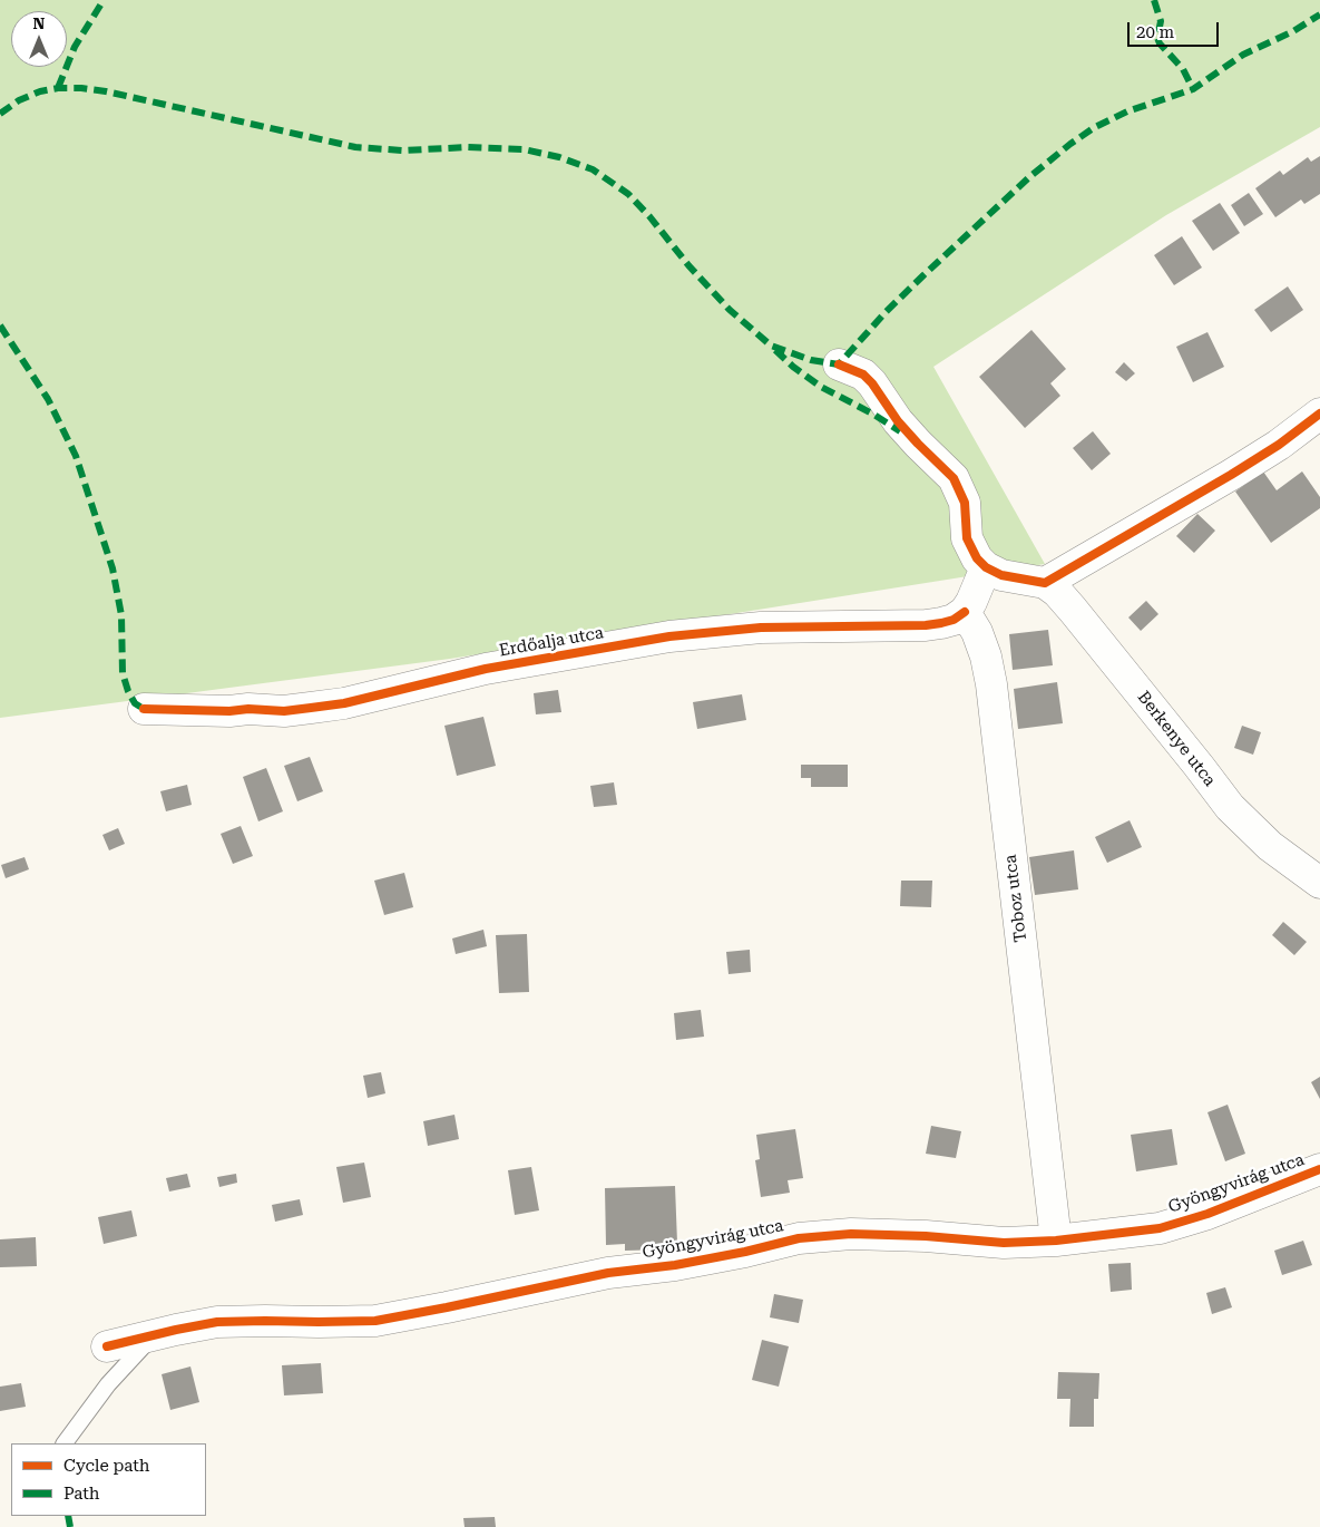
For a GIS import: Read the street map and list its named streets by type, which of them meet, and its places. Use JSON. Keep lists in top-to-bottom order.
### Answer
{
  "streets": {
    "street": [
      "Erdőalja utca",
      "Berkenye utca",
      "Toboz utca",
      "Gyöngyvirág utca"
    ]
  },
  "crossings": [
    ["Erdőalja utca", "Toboz utca"],
    ["Toboz utca", "Gyöngyvirág utca"]
  ],
  "legend": ["Cycle path", "Path"],
  "scale_bar": "20 m",
  "north": "top"
}
